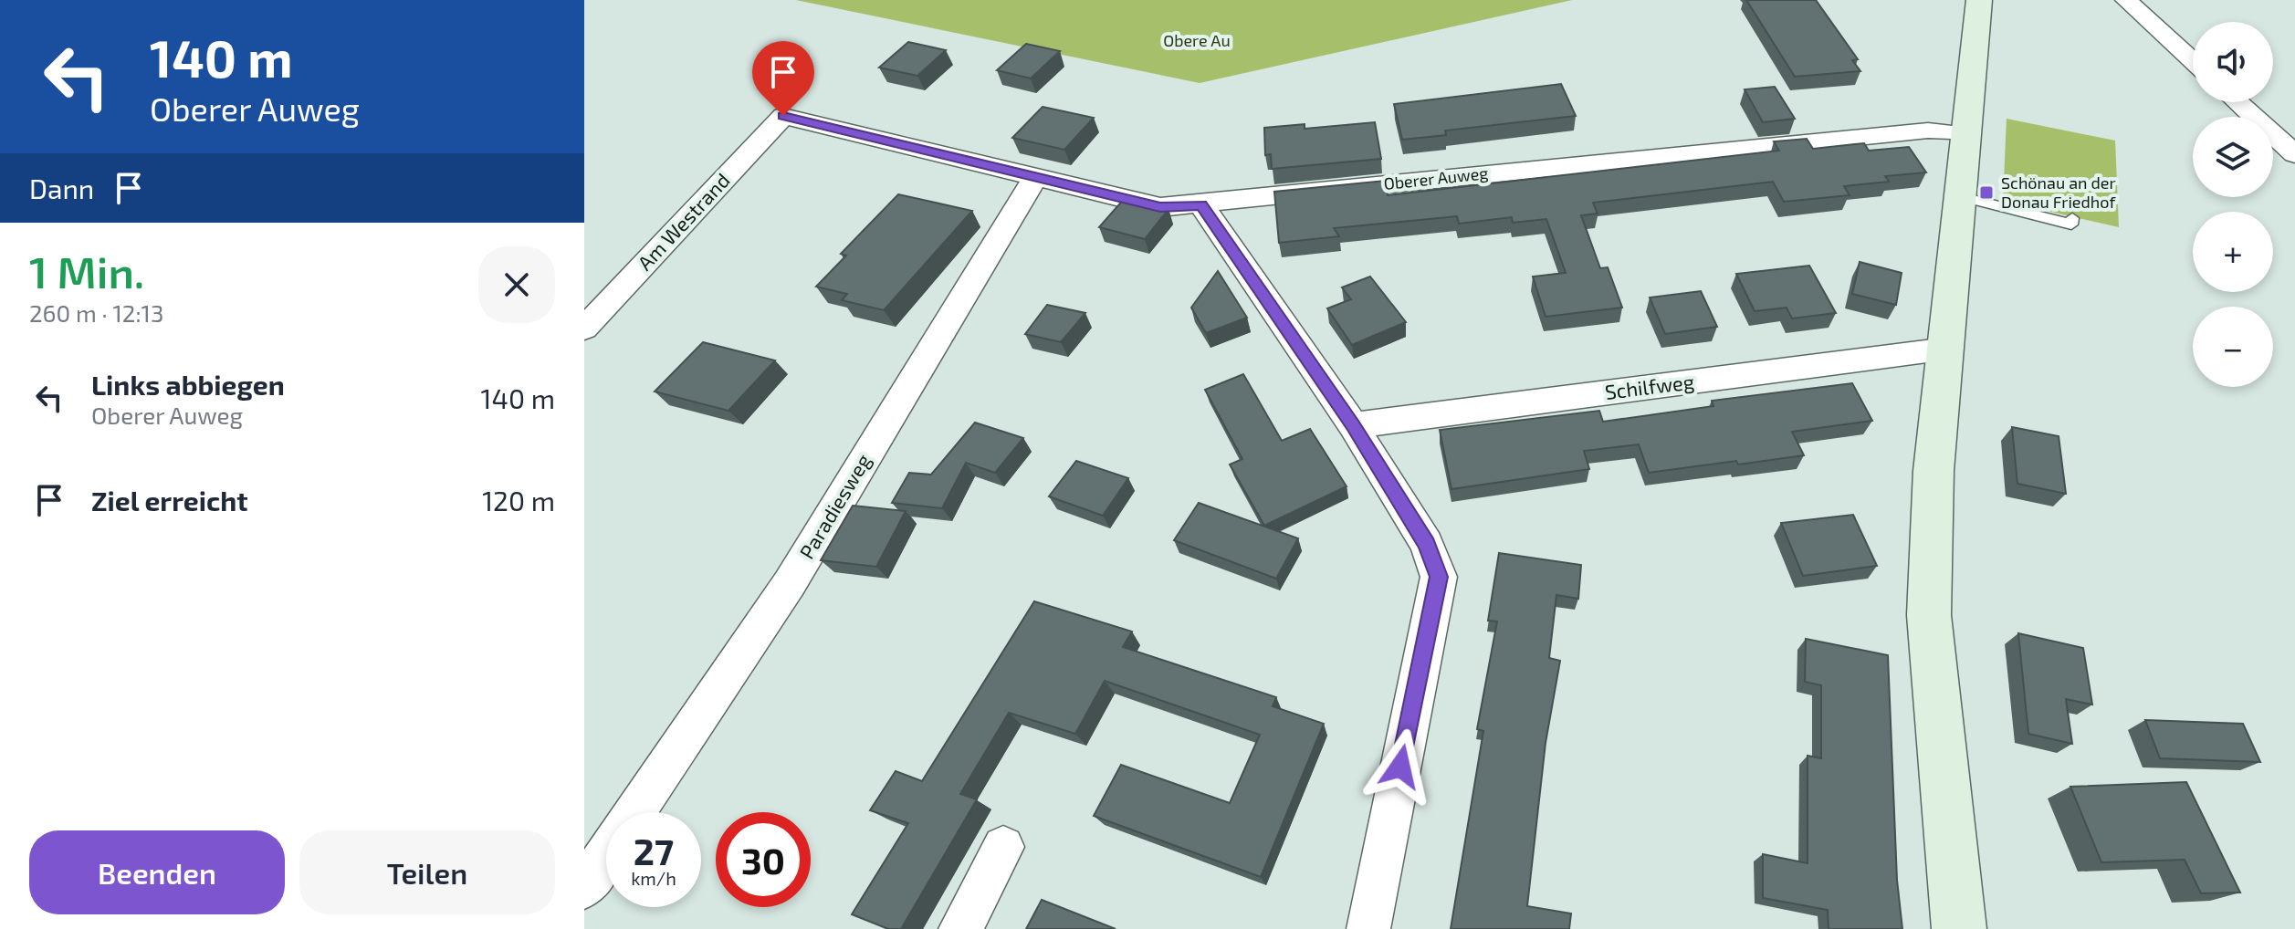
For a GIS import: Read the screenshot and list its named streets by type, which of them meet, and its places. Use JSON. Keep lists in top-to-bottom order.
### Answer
{
  "streets": {
    "street": [
      "Oberer Auweg",
      "Am Westrand",
      "Schilfweg",
      "Paradiesweg"
    ]
  },
  "crossings": [
    ["Oberer Auweg", "Am Westrand"],
    ["Oberer Auweg", "Paradiesweg"]
  ],
  "parks": ["Obere Au"],
  "places": {
    "transit": ["Schönau an der Donau Friedhof"]
  },
  "page": {
    "turn": ["140 m", "Oberer Auweg"],
    "map_buttons": ["+", "−"],
    "then": "Dann",
    "heading": ["1 Min.", "260 m · 12:13"],
    "list": [
      {
        "name": "Links abbiegen",
        "note": "Oberer Auweg",
        "value": "140 m"
      },
      {
        "name": "Ziel erreicht",
        "value": "120 m"
      }
    ],
    "speed": "27 km/h",
    "limit": "30",
    "buttons": ["Beenden", "Teilen"]
  }
}
